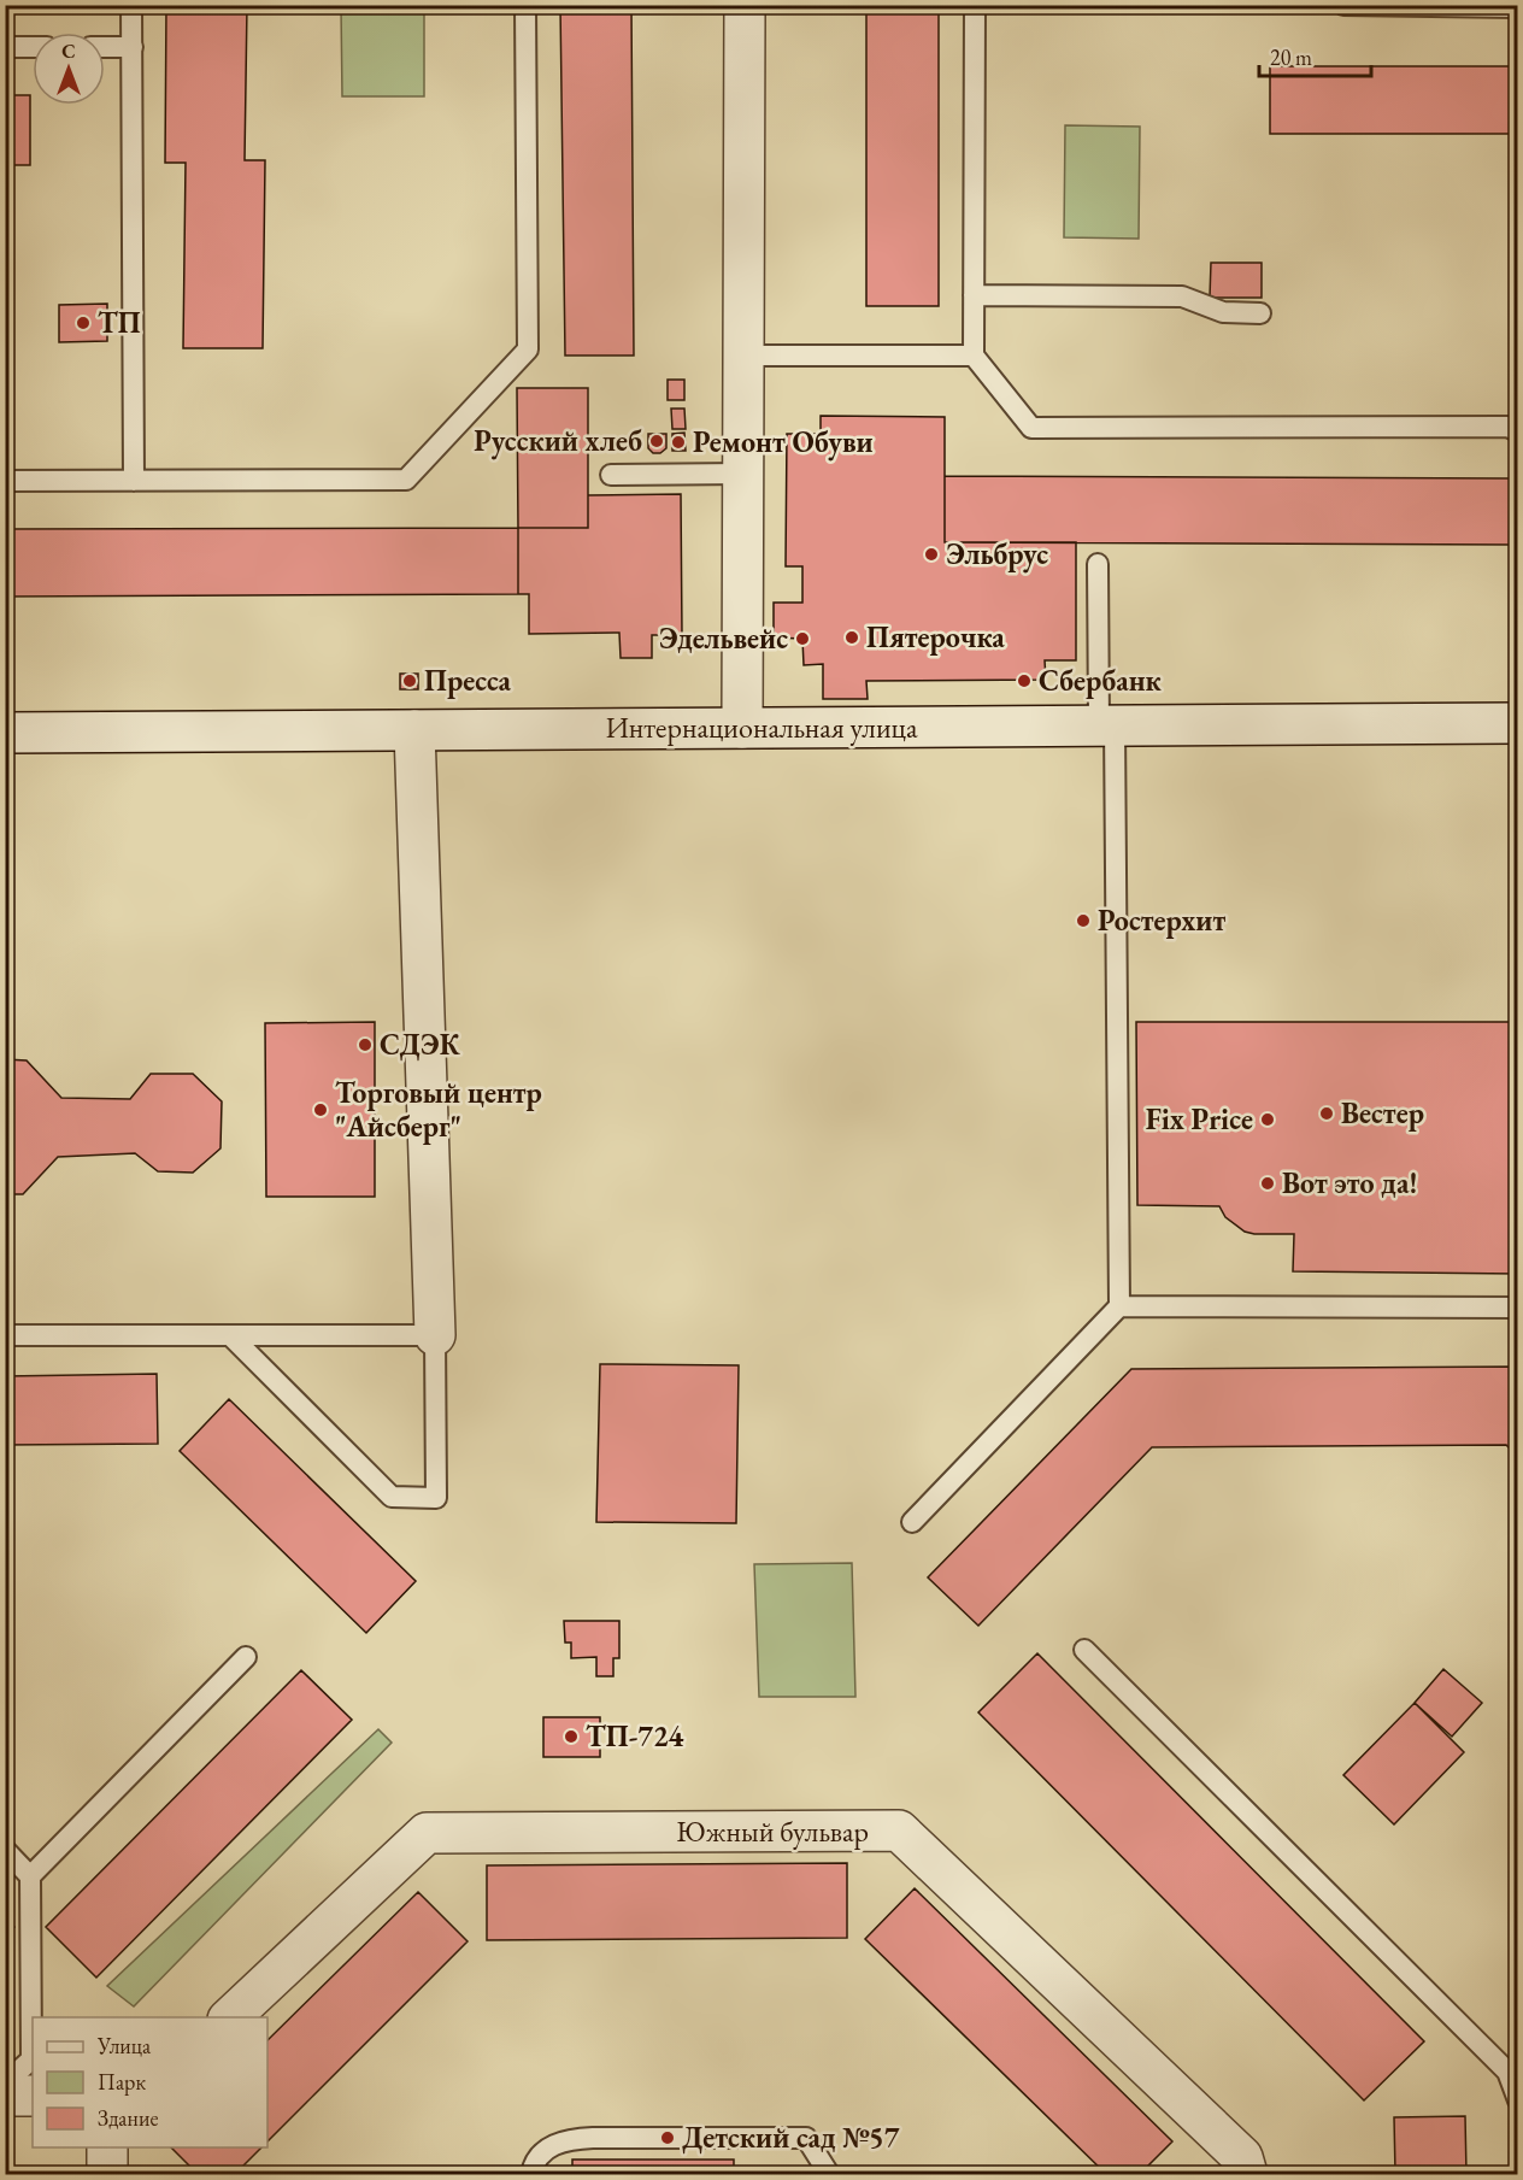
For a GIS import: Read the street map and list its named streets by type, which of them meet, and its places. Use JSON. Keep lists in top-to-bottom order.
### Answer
{
  "streets": {
    "street": ["Интернациональная улица", "Южный бульвар"]
  },
  "places": [
    "ТП",
    "Русский хлеб",
    "Ремонт Обуви",
    "Эльбрус",
    "Пятерочка",
    "Эдельвейс",
    "Пресса",
    "Сбербанк",
    "Ростерхит",
    "СДЭК",
    "Торговый центр \"Айсберг\"",
    "Вестер",
    "Fix Price",
    "Вот это да!",
    "ТП-724",
    "Детский сад №57"
  ],
  "legend": ["Улица", "Парк", "Здание"],
  "scale_bar": "20 m",
  "north": "top"
}
